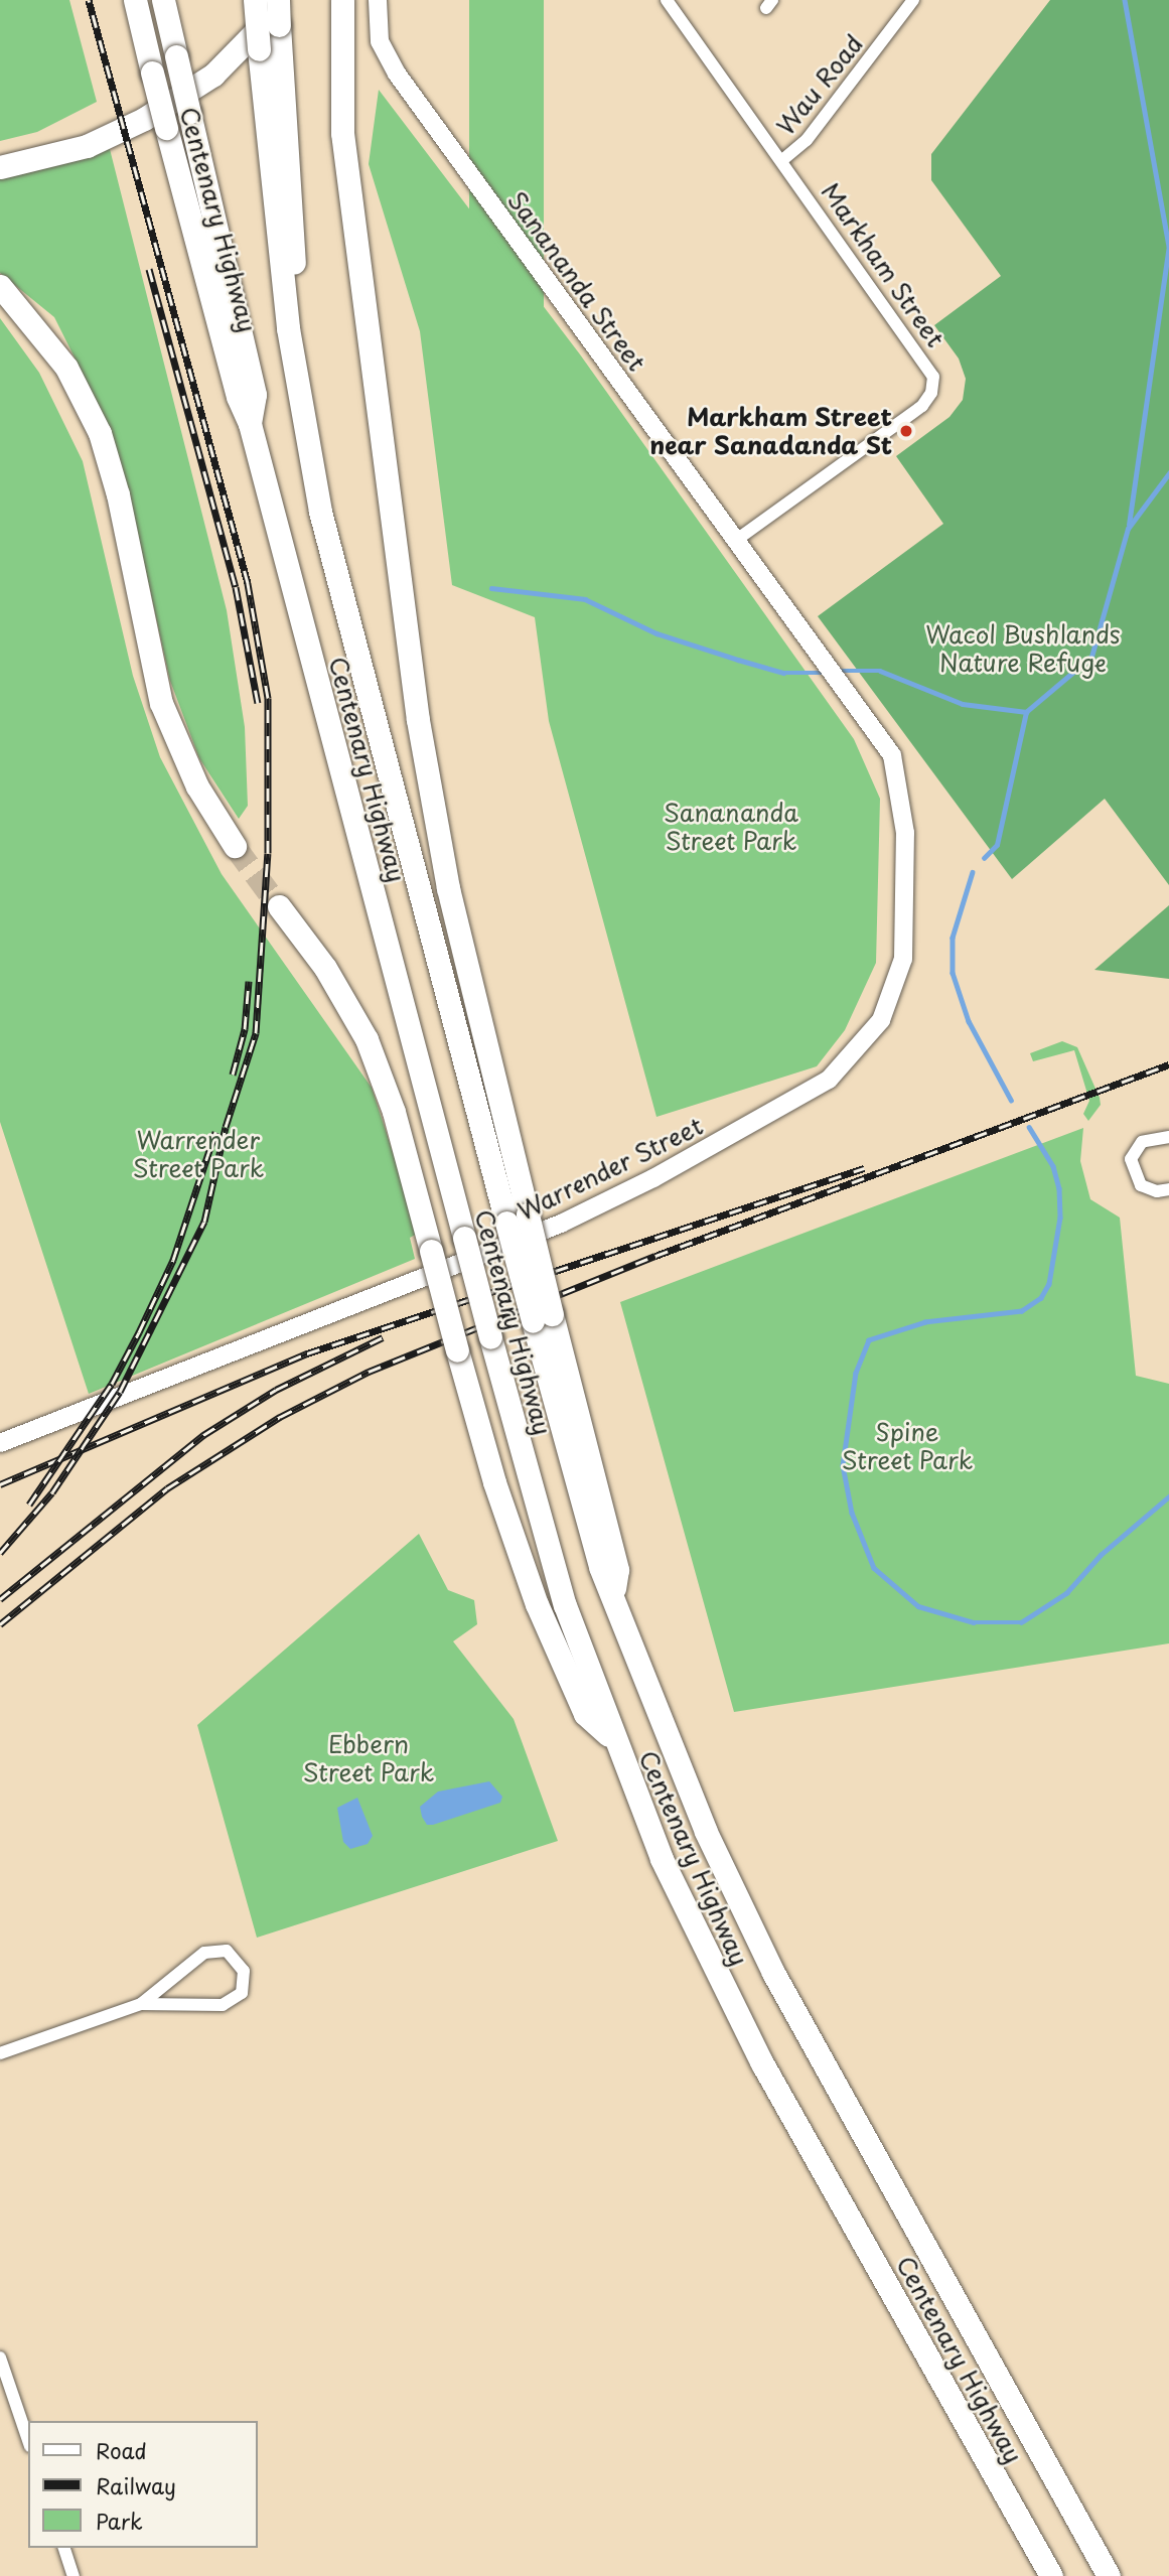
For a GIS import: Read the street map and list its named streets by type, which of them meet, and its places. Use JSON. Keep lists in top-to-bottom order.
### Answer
{
  "streets": {
    "highway": ["Centenary Highway"],
    "street": [
      "Wau Road",
      "Markham Street",
      "Sanananda Street",
      "Warrender Street"
    ]
  },
  "crossings": [
    ["Wau Road", "Markham Street"],
    ["Markham Street", "Sanananda Street"],
    ["Sanananda Street", "Warrender Street"]
  ],
  "parks": [
    "Wacol Bushlands Nature Refuge",
    "Sanananda Street Park",
    "Warrender Street Park",
    "Spine Street Park",
    "Ebbern Street Park"
  ],
  "places": ["Markham Street near Sanadanda St"],
  "legend": ["Road", "Railway", "Park"]
}
